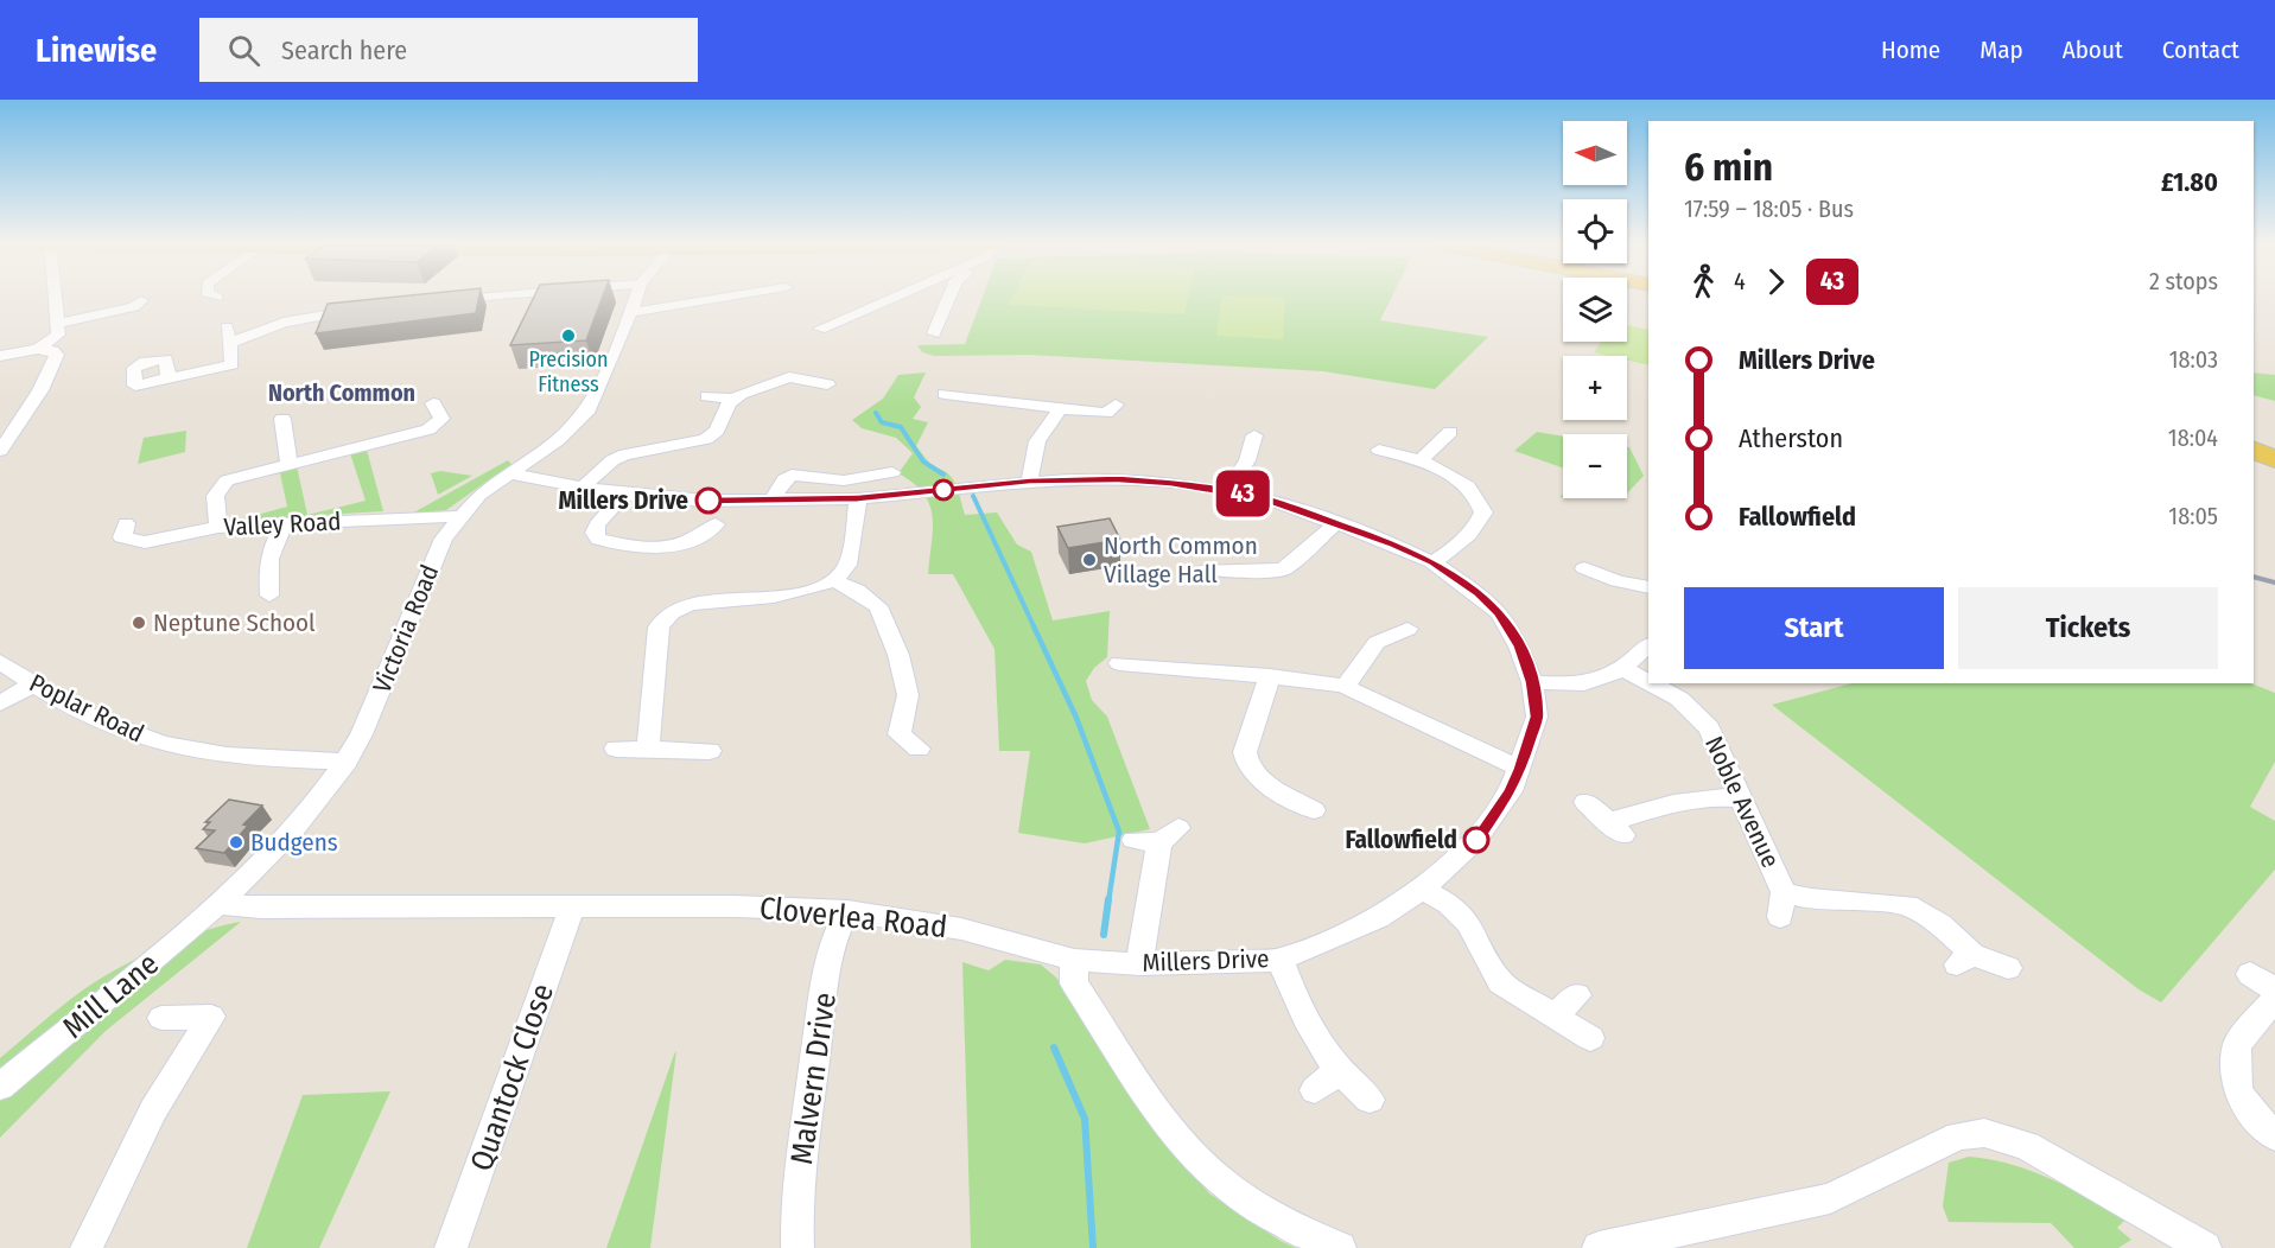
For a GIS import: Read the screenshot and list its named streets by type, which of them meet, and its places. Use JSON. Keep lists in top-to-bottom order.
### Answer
{
  "streets": {
    "street": [
      "Valley Road",
      "Victoria Road",
      "Poplar Road",
      "Noble Avenue",
      "Cloverlea Road",
      "Millers Drive",
      "Mill Lane",
      "Quantock Close",
      "Malvern Drive"
    ]
  },
  "crossings": [
    ["Valley Road", "Victoria Road"],
    ["Victoria Road", "Poplar Road"],
    ["Victoria Road", "Cloverlea Road"],
    ["Victoria Road", "Millers Drive"],
    ["Victoria Road", "Mill Lane"],
    ["Cloverlea Road", "Millers Drive"],
    ["Cloverlea Road", "Mill Lane"],
    ["Cloverlea Road", "Quantock Close"],
    ["Cloverlea Road", "Malvern Drive"]
  ],
  "districts": ["North Common"],
  "places": [
    "Precision Fitness",
    "Millers Drive",
    "North Common Village Hall",
    "Neptune School",
    "Fallowfield",
    "Budgens"
  ],
  "lines": ["bus line 43"],
  "north": "left",
  "page": {
    "header": "Linewise",
    "search": "Search here",
    "nav": [
      "Home",
      "Map",
      "About",
      "Contact"
    ],
    "on_map": "43",
    "map_buttons": ["+", "−"],
    "heading": ["6 min", "17:59 – 18:05 · Bus", "£1.80"],
    "legs": ["4", "43", "2 stops"],
    "list": [
      {
        "name": "Millers Drive",
        "value": "18:03"
      },
      {
        "name": "Atherston",
        "value": "18:04"
      },
      {
        "name": "Fallowfield",
        "value": "18:05"
      }
    ],
    "buttons": ["Start", "Tickets"]
  }
}
